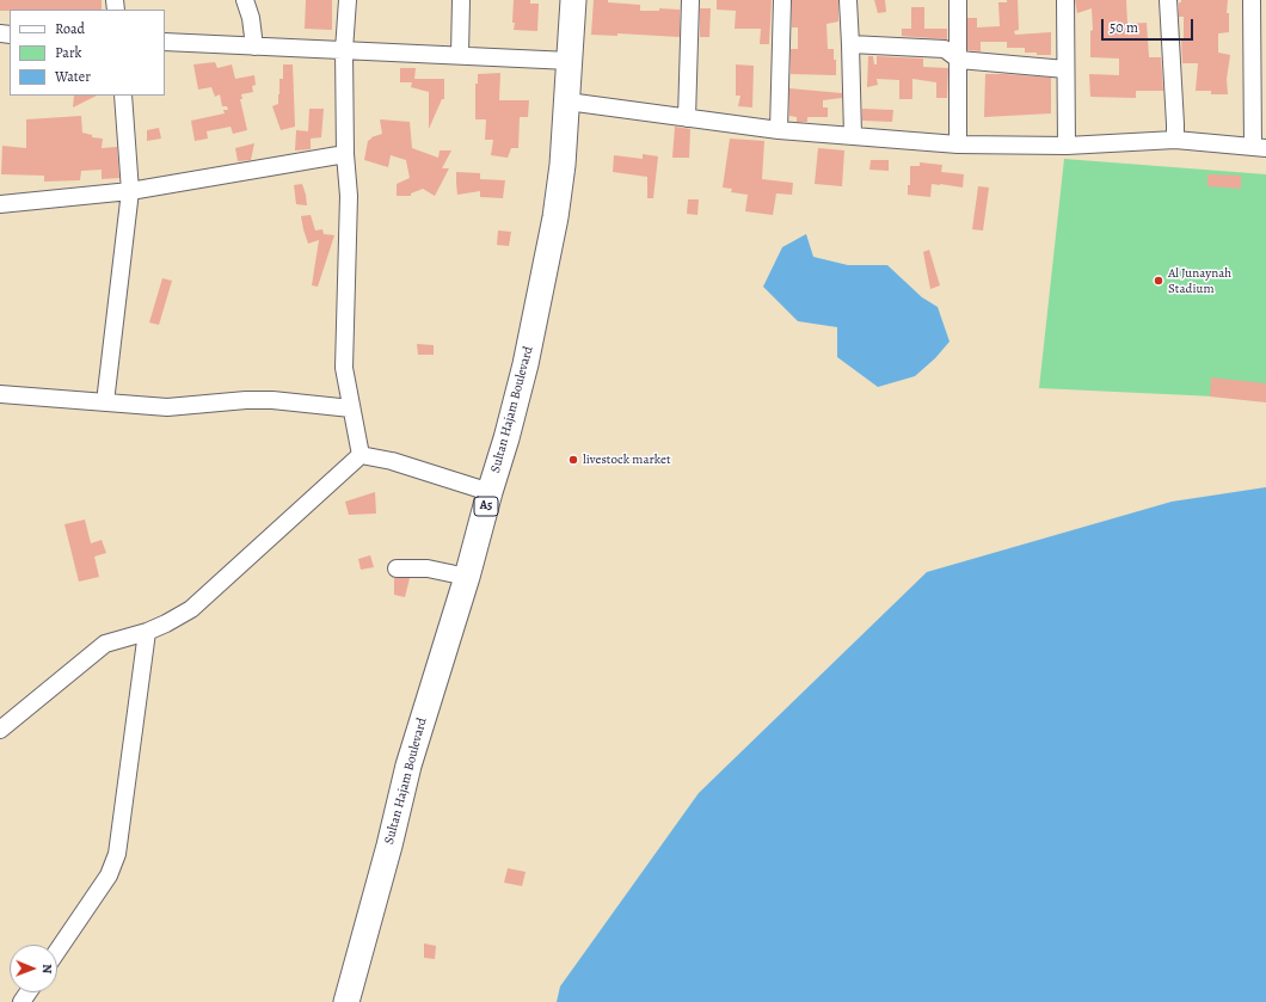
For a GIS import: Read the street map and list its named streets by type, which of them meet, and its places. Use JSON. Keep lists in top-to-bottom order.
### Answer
{
  "streets": {
    "highway": ["Sultan Hajam Boulevard", "A5"]
  },
  "places": ["Al Junaynah Stadium", "livestock market"],
  "legend": ["Road", "Park", "Water"],
  "scale_bar": "50 m",
  "north": "right"
}
